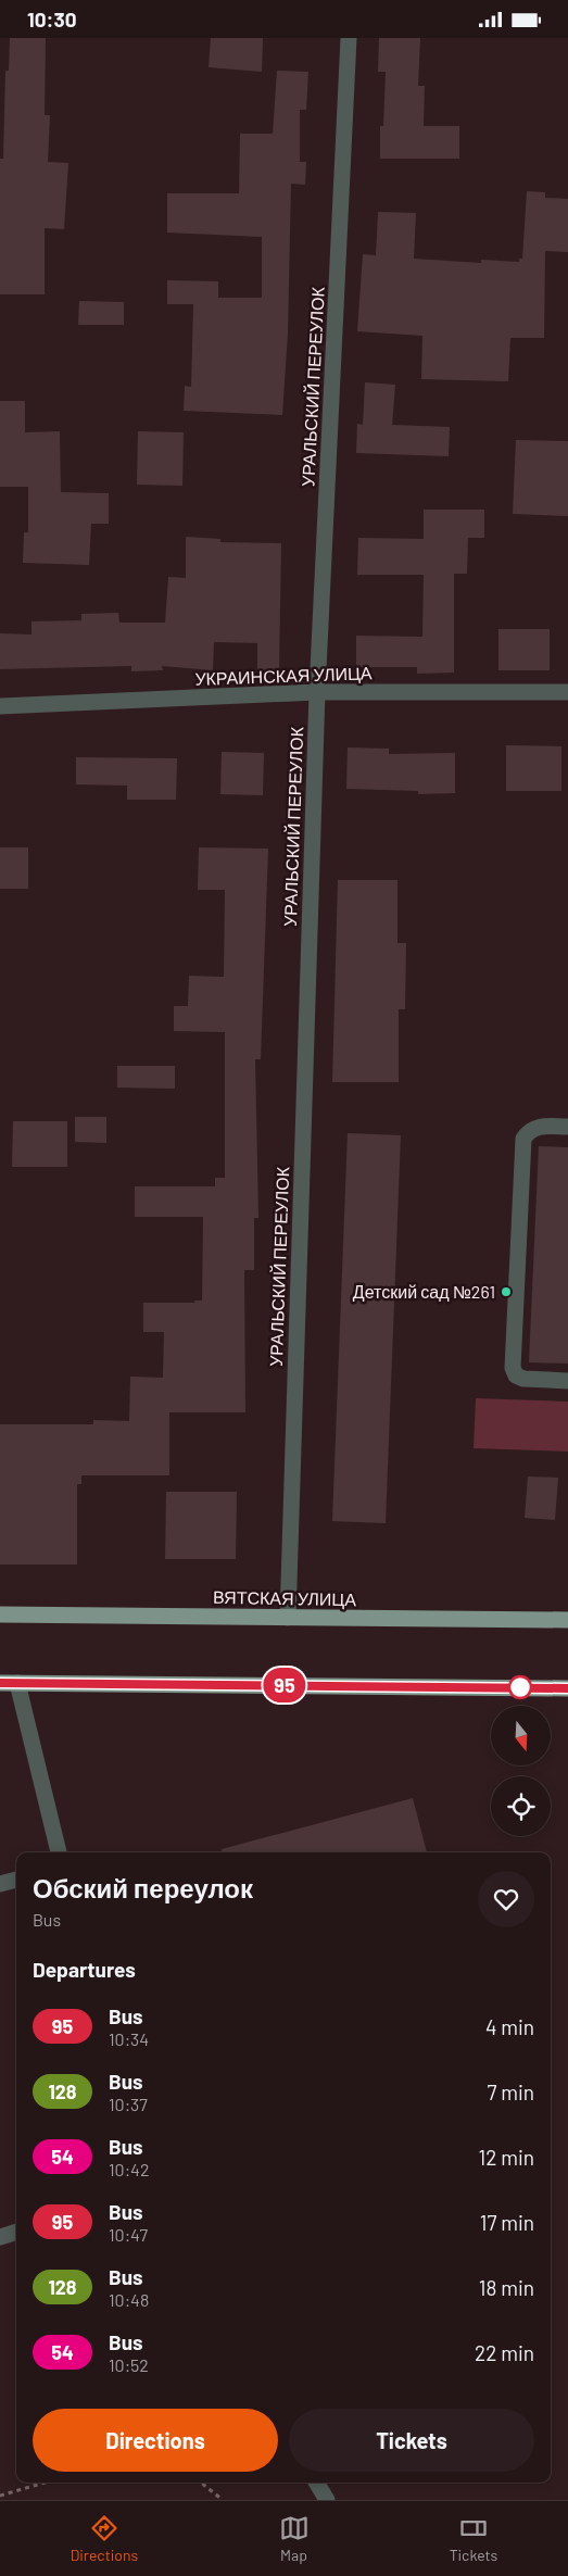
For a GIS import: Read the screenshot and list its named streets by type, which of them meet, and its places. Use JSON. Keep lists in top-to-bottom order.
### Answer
{
  "streets": {
    "main road": ["ВЯТСКАЯ УЛИЦА"],
    "street": ["УРАЛЬСКИЙ ПЕРЕУЛОК", "УКРАИНСКАЯ УЛИЦА"]
  },
  "crossings": [
    ["УРАЛЬСКИЙ ПЕРЕУЛОК", "УКРАИНСКАЯ УЛИЦА"],
    ["УРАЛЬСКИЙ ПЕРЕУЛОК", "ВЯТСКАЯ УЛИЦА"]
  ],
  "places": ["Детский сад №261"],
  "lines": ["bus line 95"],
  "north": "bottom",
  "page": {
    "status": "10:30",
    "on_map": "95",
    "heading": [
      ["Обский переулок", "Bus"],
      "Departures"
    ],
    "list": [
      {
        "mark": "95",
        "name": "Bus",
        "note": "10:34",
        "value": "4 min"
      },
      {
        "mark": "128",
        "name": "Bus",
        "note": "10:37",
        "value": "7 min"
      },
      {
        "mark": "54",
        "name": "Bus",
        "note": "10:42",
        "value": "12 min"
      },
      {
        "mark": "95",
        "name": "Bus",
        "note": "10:47",
        "value": "17 min"
      },
      {
        "mark": "128",
        "name": "Bus",
        "note": "10:48",
        "value": "18 min"
      },
      {
        "mark": "54",
        "name": "Bus",
        "note": "10:52",
        "value": "22 min"
      }
    ],
    "buttons": ["Directions", "Tickets"],
    "tabs": ["Directions", "Map", "Tickets"]
  }
}
